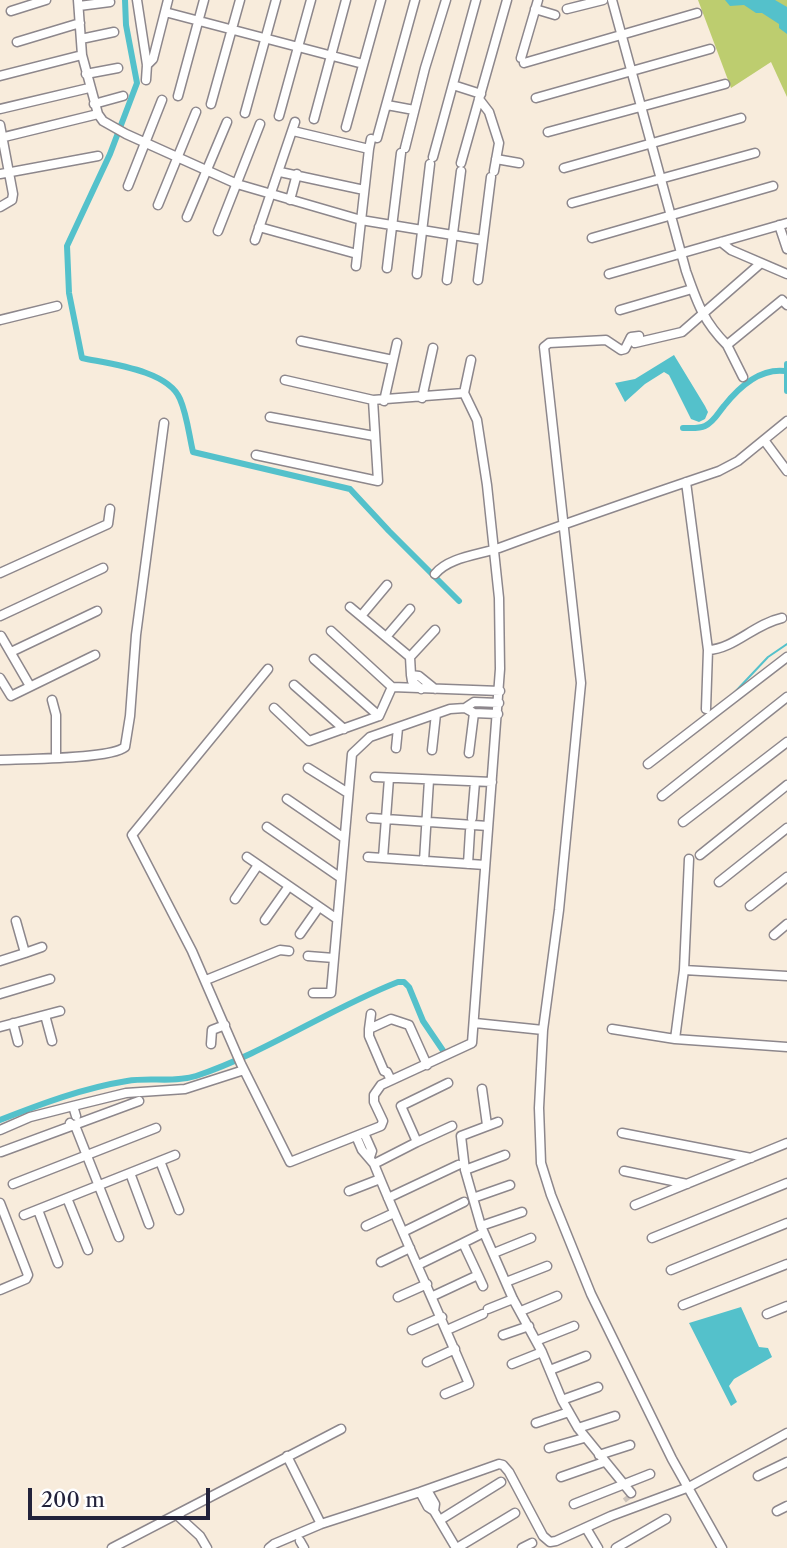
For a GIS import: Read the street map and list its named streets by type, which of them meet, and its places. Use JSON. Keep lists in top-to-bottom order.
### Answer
{
  "scale_bar": "200 m"
}
